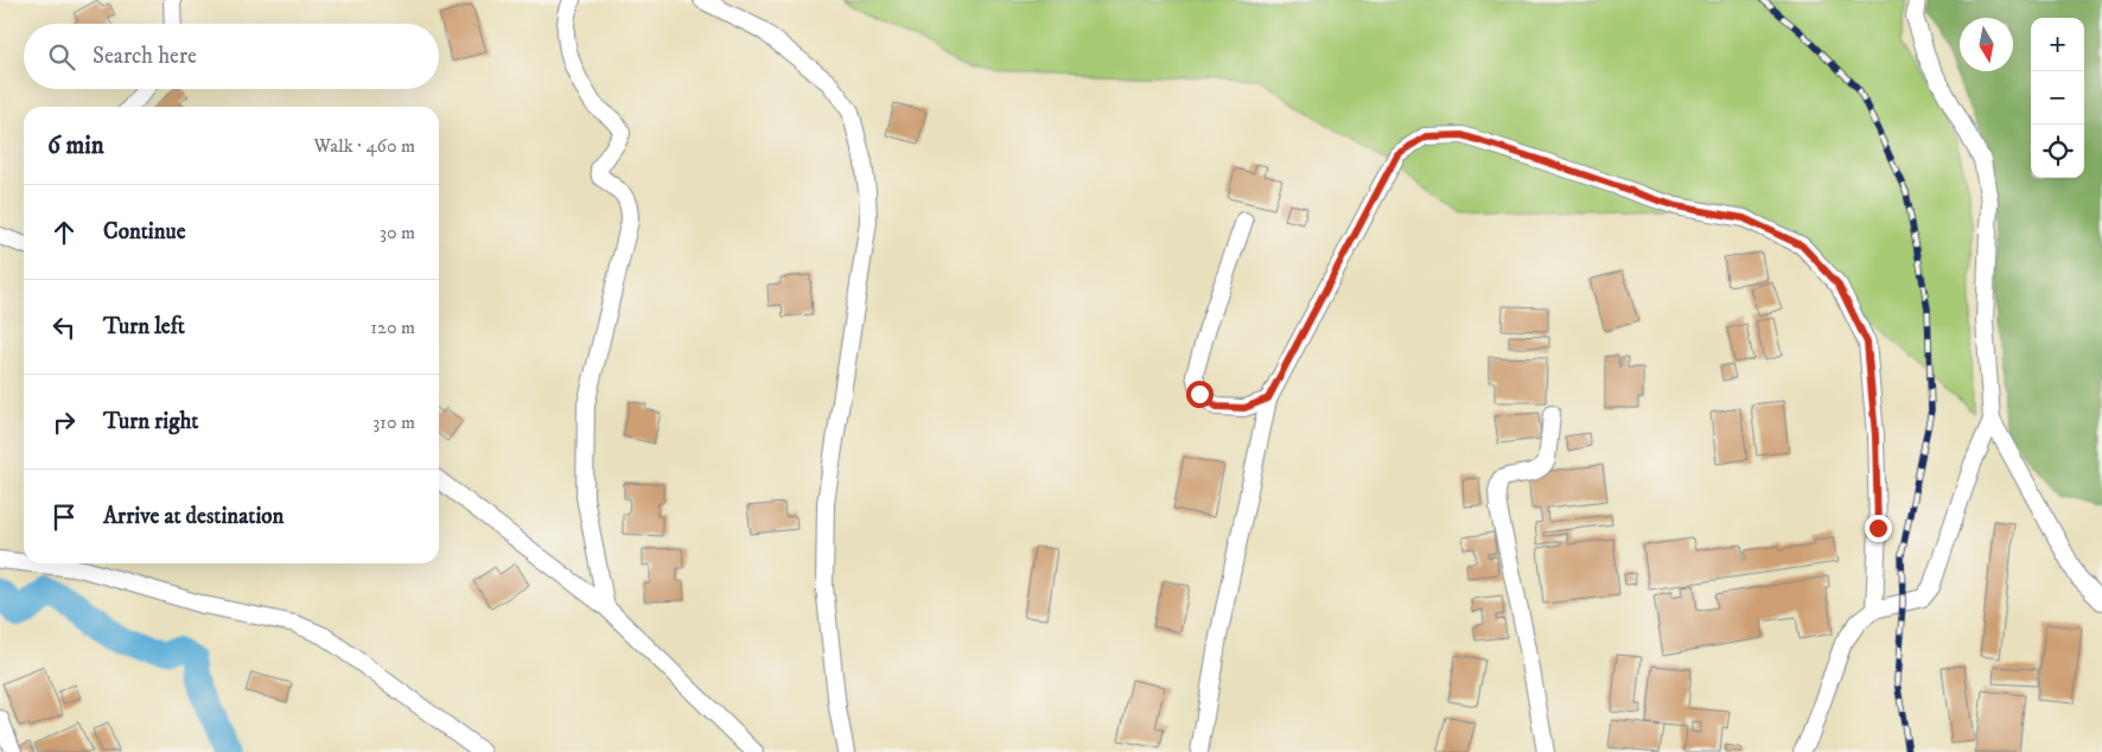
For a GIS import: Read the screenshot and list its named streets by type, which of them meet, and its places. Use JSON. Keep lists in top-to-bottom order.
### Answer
{
  "north": "bottom",
  "page": {
    "map_buttons": ["+", "−"],
    "search": "Search here",
    "heading": ["6 min", "Walk · 460 m"],
    "list": [
      ["Continue", "30 m"],
      ["Turn left", "120 m"],
      ["Turn right", "310 m"],
      "Arrive at destination"
    ]
  }
}
